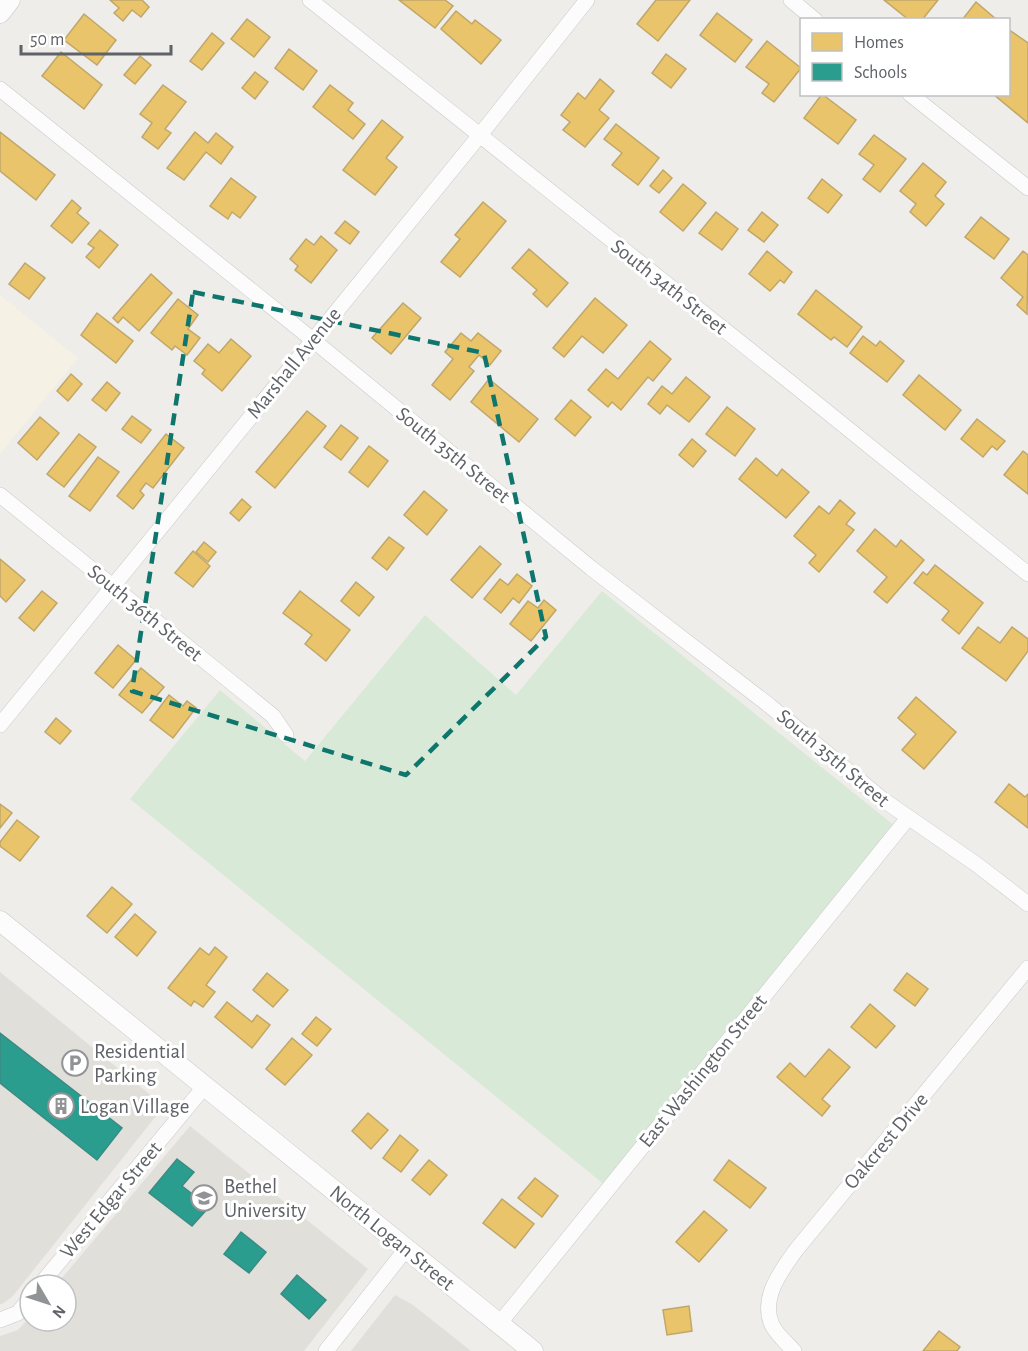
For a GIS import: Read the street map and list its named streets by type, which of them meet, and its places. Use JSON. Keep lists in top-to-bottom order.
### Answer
{
  "streets": {
    "street": [
      "South 34th Street",
      "Marshall Avenue",
      "South 35th Street",
      "South 36th Street",
      "East Washington Street",
      "Oakcrest Drive",
      "West Edgar Street",
      "North Logan Street"
    ]
  },
  "crossings": [
    ["South 34th Street", "Marshall Avenue"],
    ["Marshall Avenue", "South 35th Street"],
    ["Marshall Avenue", "South 36th Street"],
    ["South 35th Street", "East Washington Street"],
    ["East Washington Street", "North Logan Street"],
    ["West Edgar Street", "North Logan Street"]
  ],
  "places": {
    "parking": ["Residential Parking"],
    "building": ["Logan Village"],
    "school or university": ["Bethel University"]
  },
  "legend": ["Homes", "Schools"],
  "scale_bar": "50 m",
  "north": "bottom right"
}
